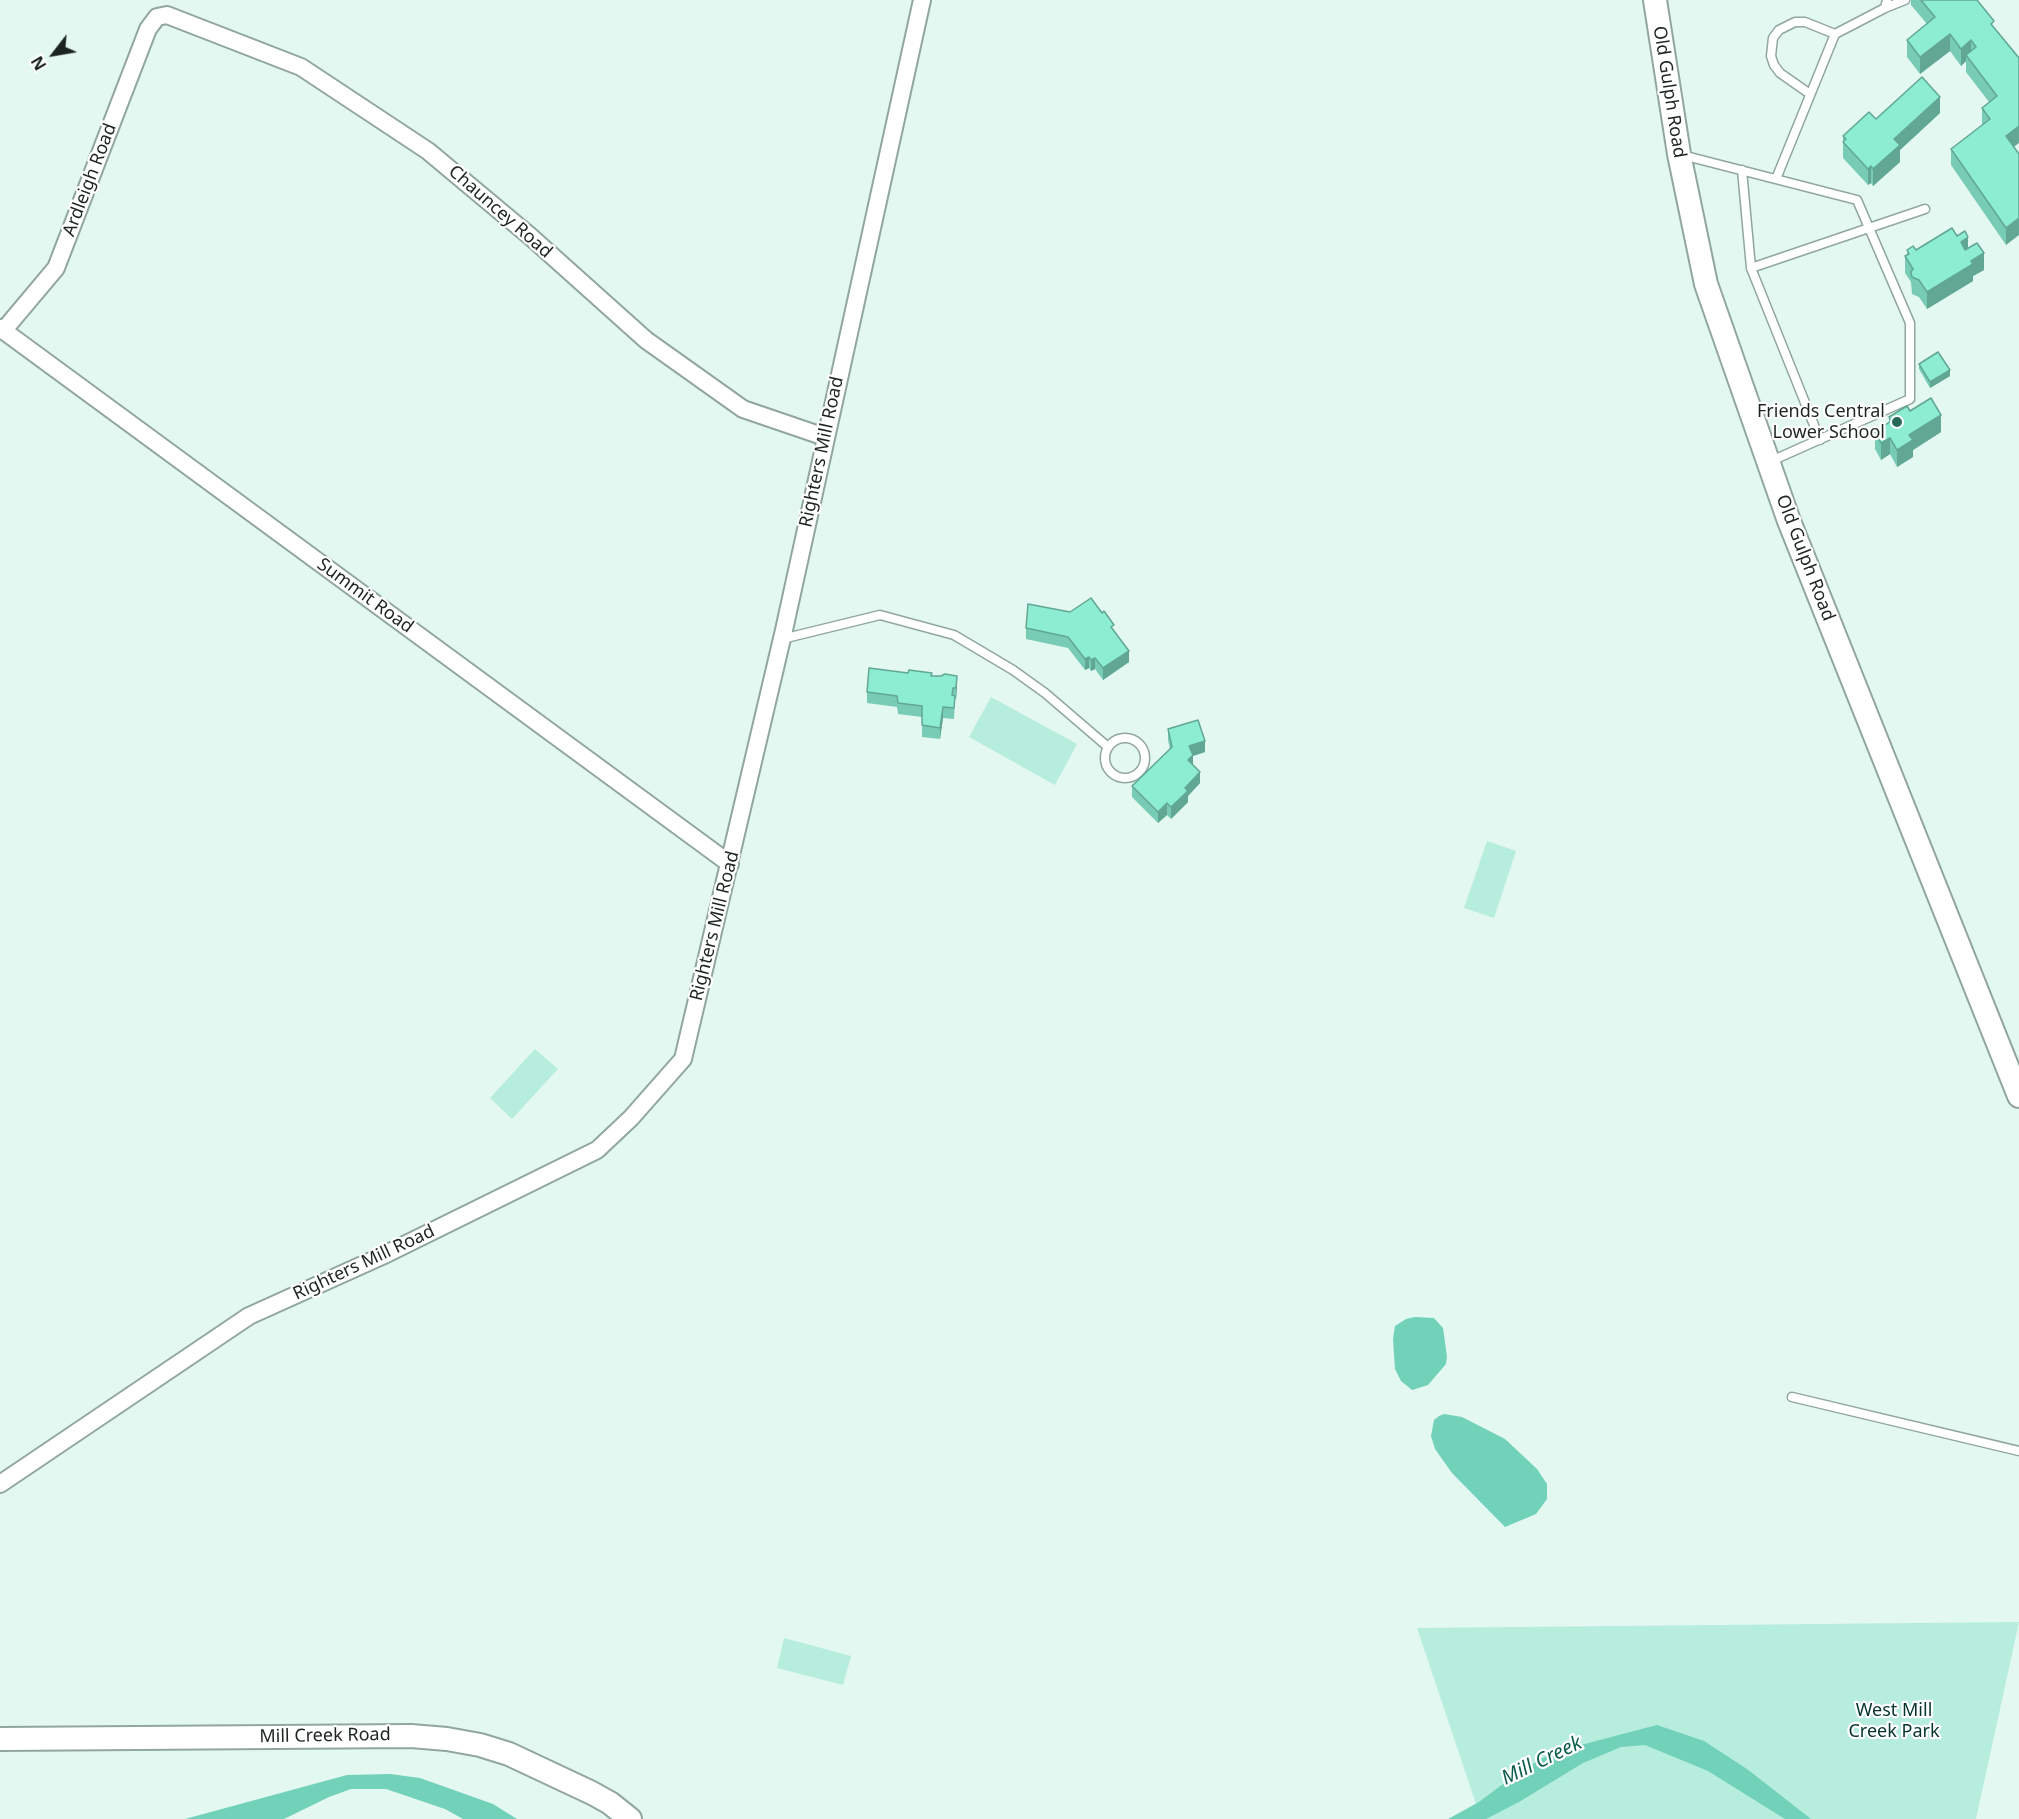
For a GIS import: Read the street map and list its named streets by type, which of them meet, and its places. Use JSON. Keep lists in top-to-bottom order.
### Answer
{
  "streets": {
    "street": [
      "Old Gulph Road",
      "Ardleigh Road",
      "Chauncey Road",
      "Righters Mill Road",
      "Summit Road",
      "Mill Creek Road"
    ]
  },
  "crossings": [
    ["Ardleigh Road", "Chauncey Road"],
    ["Ardleigh Road", "Summit Road"],
    ["Chauncey Road", "Righters Mill Road"],
    ["Righters Mill Road", "Summit Road"]
  ],
  "water": ["Mill Creek"],
  "parks": ["West Mill Creek Park"],
  "places": ["Friends Central Lower School"],
  "north": "bottom left"
}
